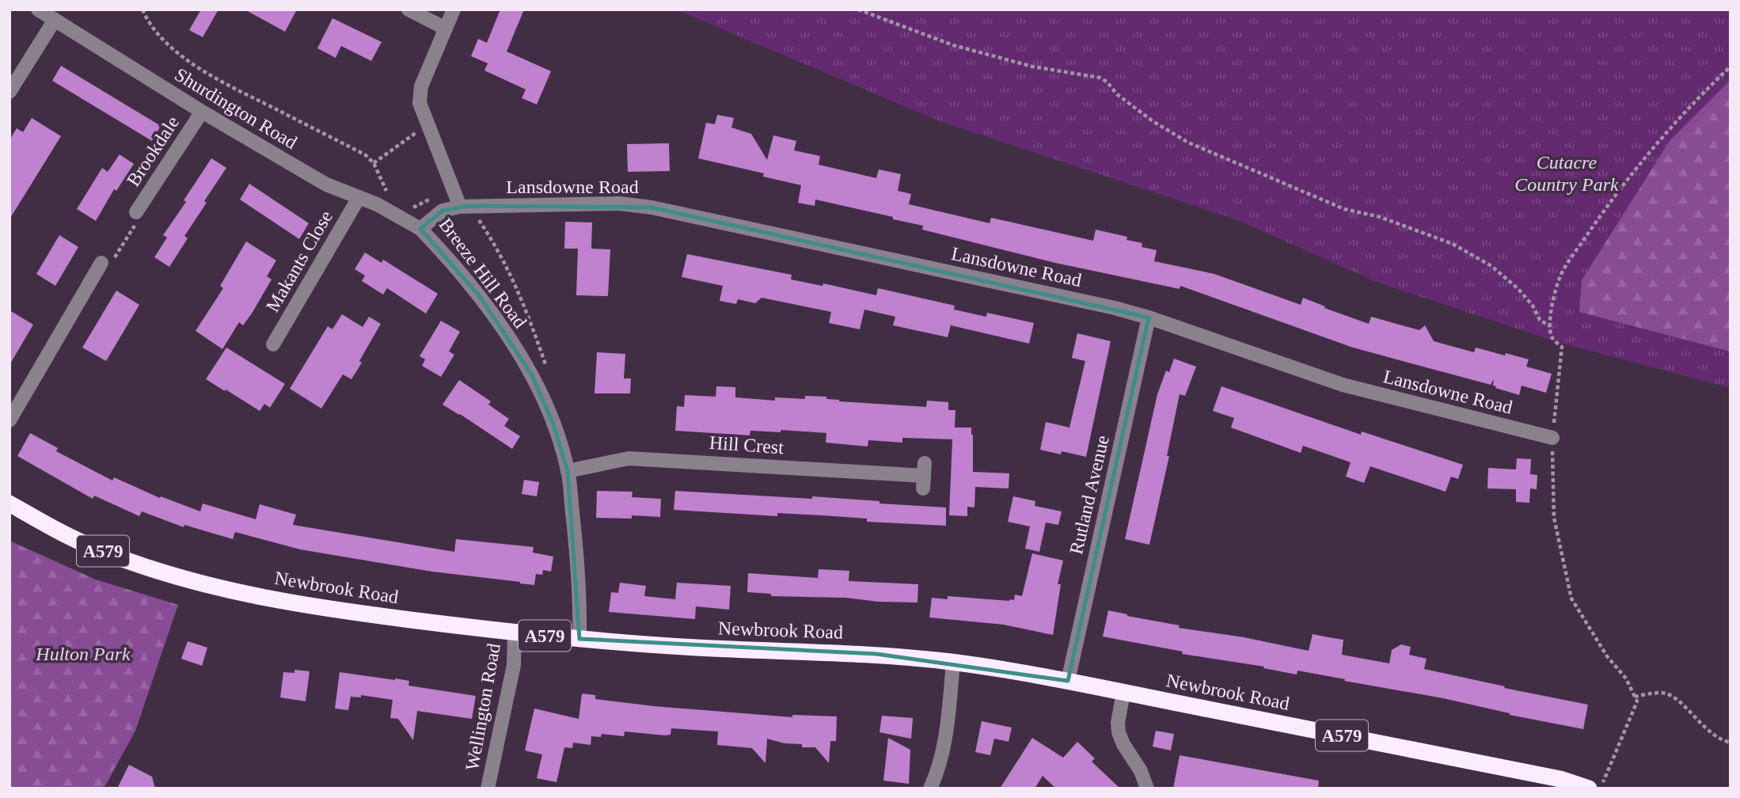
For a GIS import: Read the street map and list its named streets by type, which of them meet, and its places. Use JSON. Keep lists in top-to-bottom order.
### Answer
{
  "streets": {
    "highway": ["A579", "Newbrook Road"],
    "street": [
      "Shurdington Road",
      "Brookdale",
      "Lansdowne Road",
      "Makants Close",
      "Breeze Hill Road",
      "Hill Crest",
      "Rutland Avenue",
      "Wellington Road"
    ]
  },
  "crossings": [
    ["Shurdington Road", "Brookdale"],
    ["Shurdington Road", "Makants Close"],
    ["Shurdington Road", "Breeze Hill Road"],
    ["Lansdowne Road", "Breeze Hill Road"],
    ["Lansdowne Road", "Rutland Avenue"],
    ["Breeze Hill Road", "Hill Crest"],
    ["Breeze Hill Road", "Newbrook Road"],
    ["Rutland Avenue", "Newbrook Road"],
    ["Newbrook Road", "Wellington Road"]
  ],
  "parks": ["Cutacre Country Park", "Hulton Park"]
}
